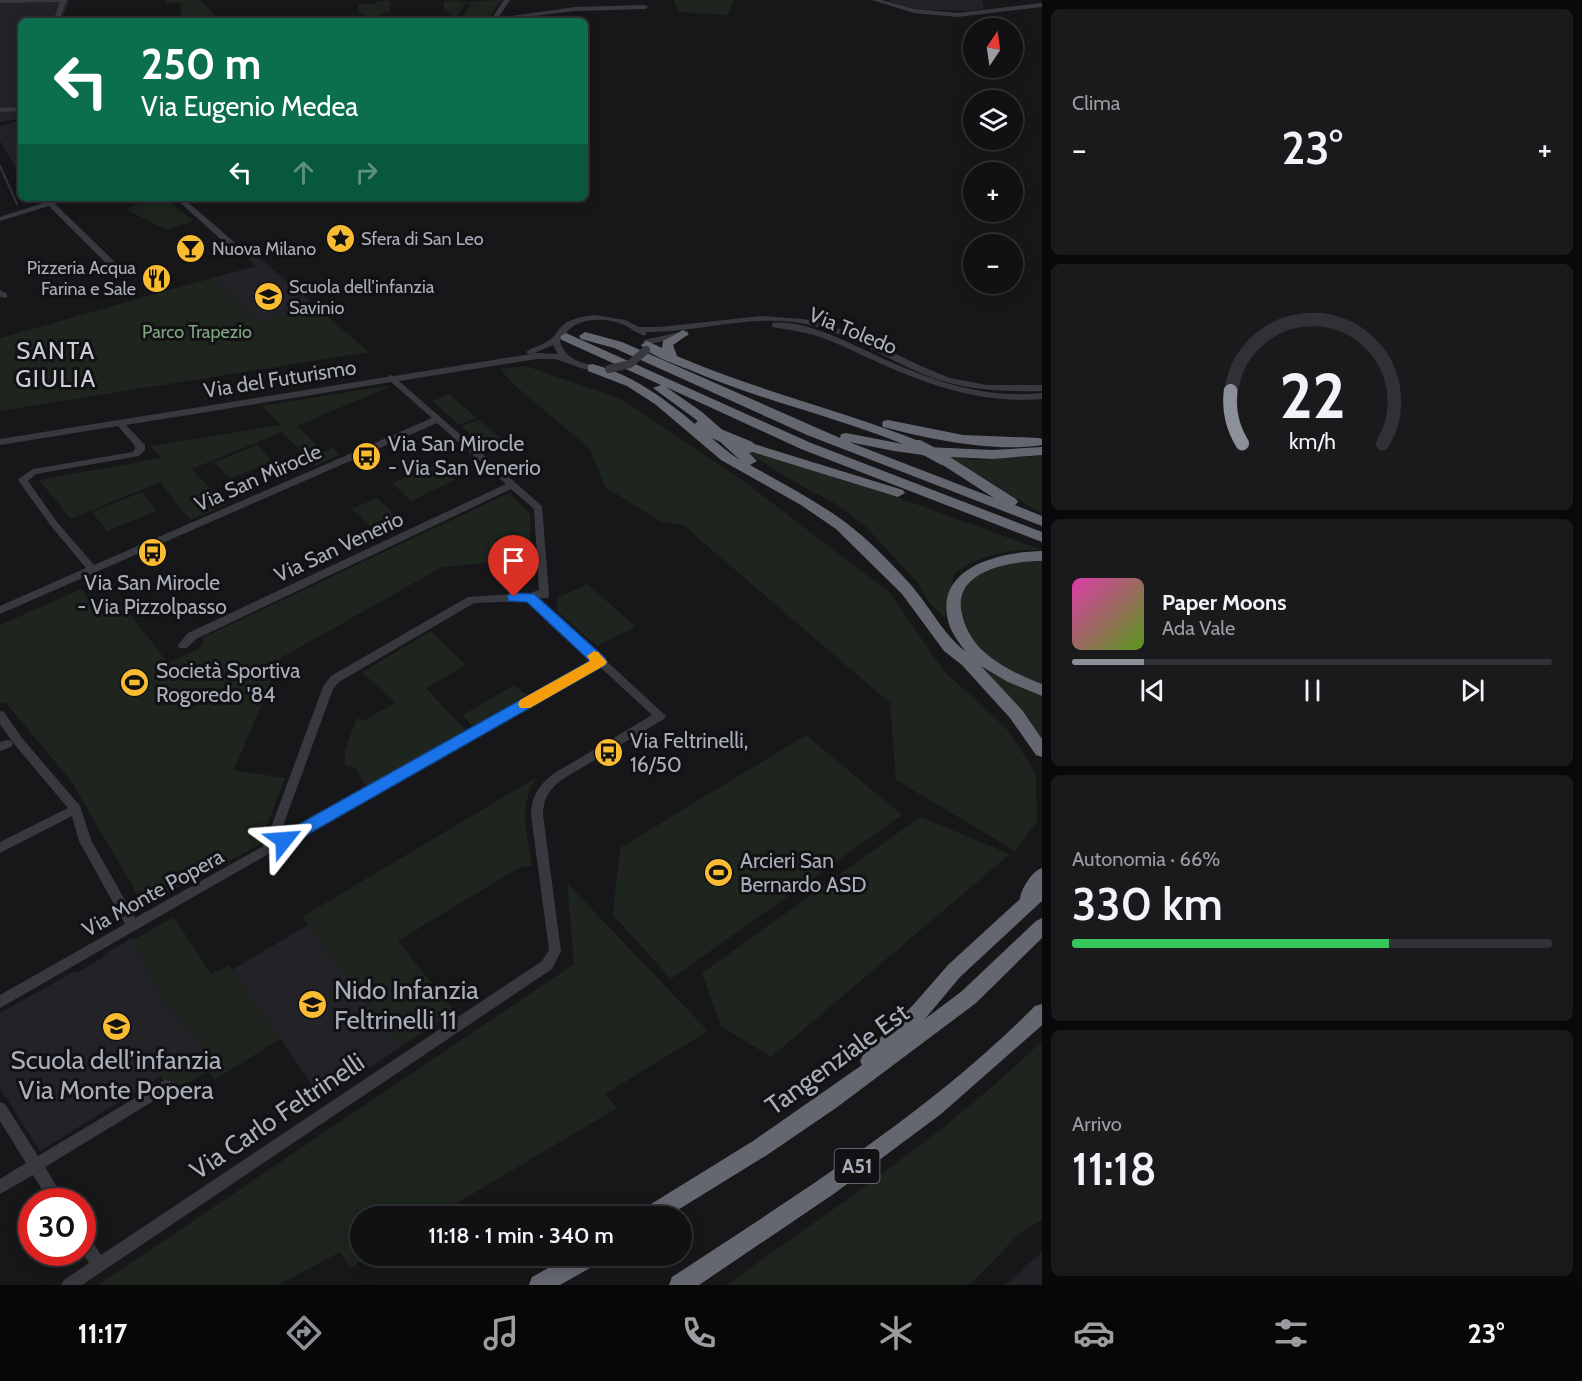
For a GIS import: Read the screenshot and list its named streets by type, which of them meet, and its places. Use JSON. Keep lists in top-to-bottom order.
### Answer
{
  "streets": {
    "highway": ["Tangenziale Est", "A51"],
    "street": [
      "Via Toledo",
      "Via del Futurismo",
      "Via San Mirocle",
      "Via San Venerio",
      "Via Monte Popera",
      "Via Carlo Feltrinelli"
    ]
  },
  "crossings": [
    ["Via Toledo", "Via del Futurismo"]
  ],
  "districts": ["SANTA GIULIA"],
  "parks": ["Parco Trapezio"],
  "places": {
    "place": ["Sfera di San Leo"],
    "bar": ["Nuova Milano"],
    "restaurant": ["Pizzeria Acqua Farina e Sale"],
    "school or university": ["Scuola dell'infanzia Savinio", "Nido Infanzia Feltrinelli 11", "Scuola dell’infanzia Via Monte Popera"],
    "bus stop": ["Via San Mirocle - Via San Venerio", "Via San Mirocle - Via Pizzolpasso", "Via Feltrinelli, 16/50"],
    "sports": ["Società Sportiva Rogoredo '84", "Arcieri San Bernardo ASD"]
  },
  "north": "top",
  "page": {
    "tile": [
      "Clima",
      ["Autonomia · 66%", "330 km"],
      ["Arrivo", "11:18"]
    ],
    "map_buttons": ["+", "−"],
    "turn": ["250 m", "Via Eugenio Medea"],
    "heat": ["−", "23°", "+"],
    "song": ["Paper Moons", "Ada Vale"],
    "limit": "30",
    "trip": "11:18 · 1 min · 340 m",
    "tabs": ["11:17", "23°"],
    "gauge": ["22", "km/h"]
  }
}
